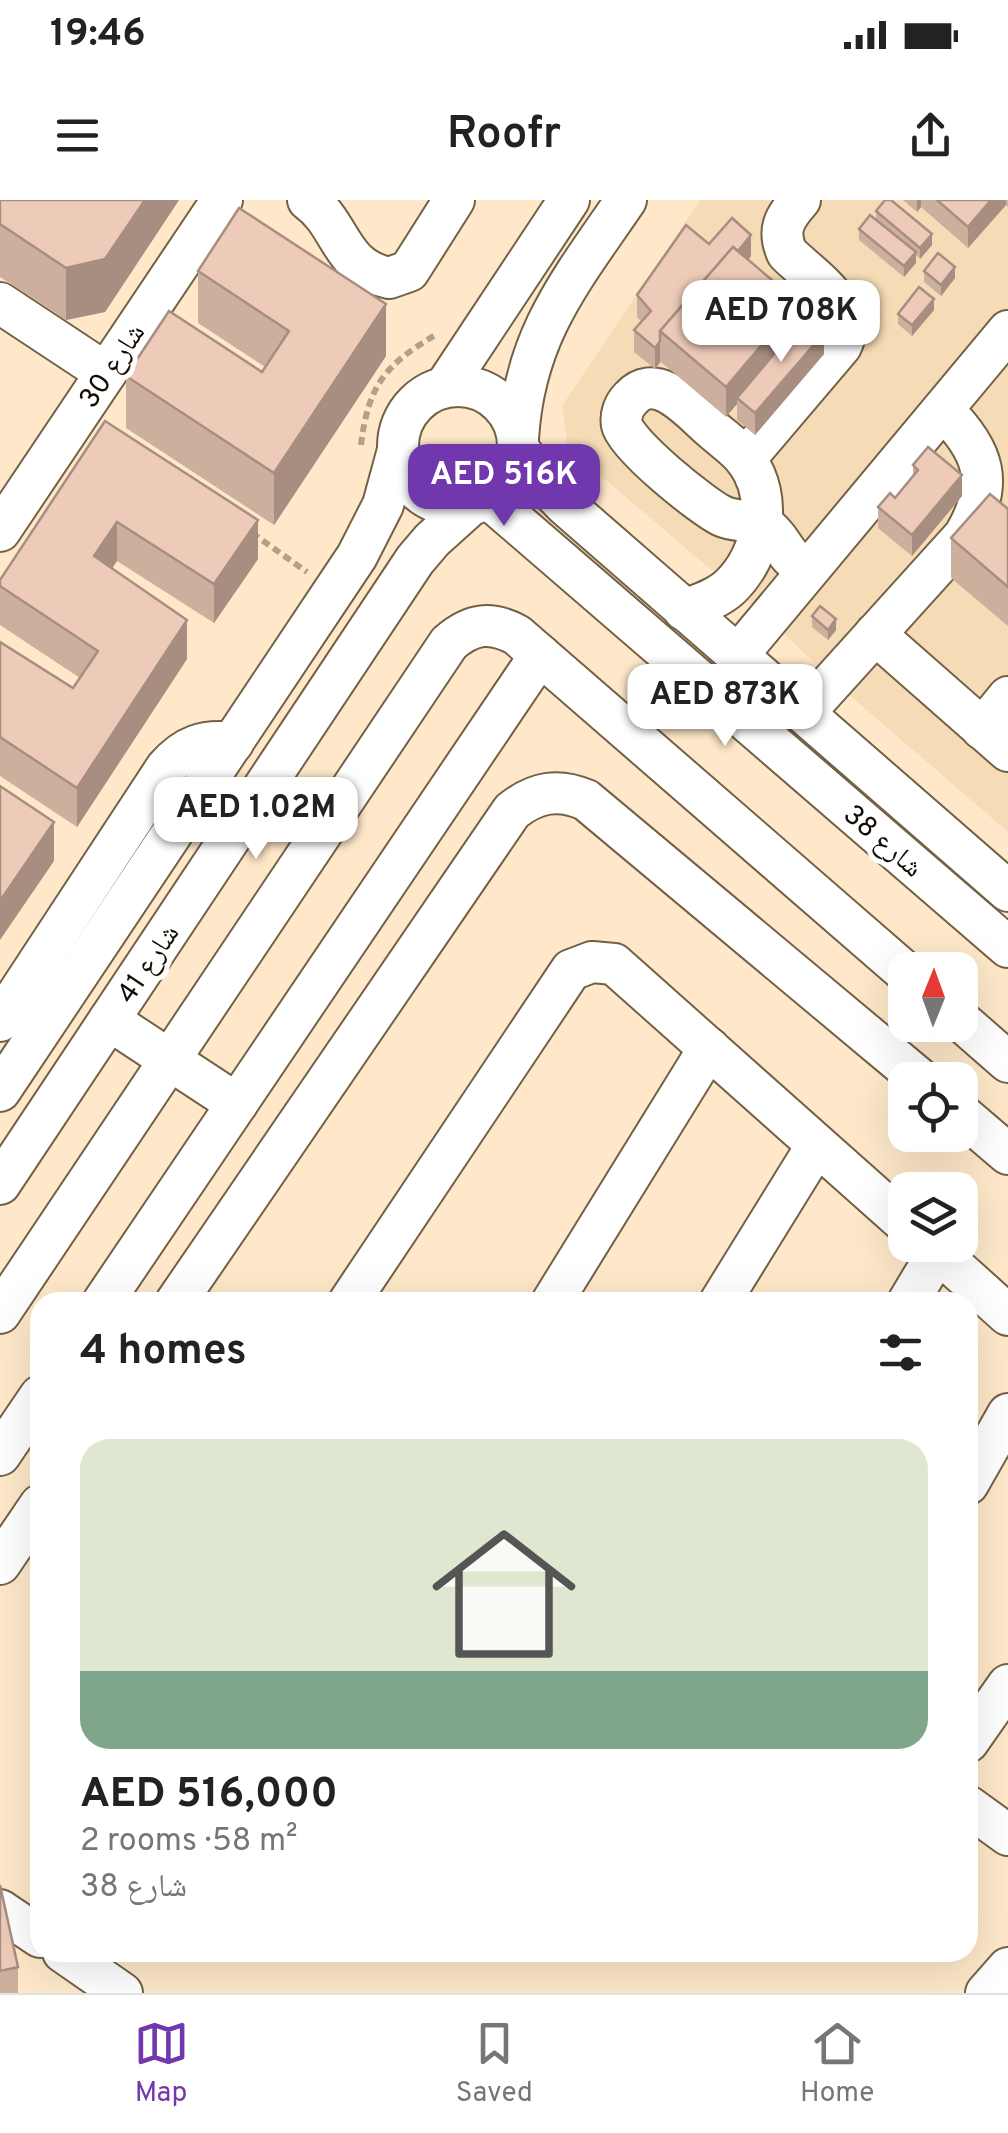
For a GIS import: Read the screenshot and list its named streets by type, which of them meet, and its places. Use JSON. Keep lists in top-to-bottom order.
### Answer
{
  "streets": {
    "street": ["شارع 30", "شارع 38", "شارع 41"]
  },
  "crossings": [
    ["شارع 38", "شارع 41"]
  ],
  "north": "top",
  "page": {
    "status": "19:46",
    "header": "Roofr",
    "price": [
      "AED 708K",
      "AED 516K",
      "AED 873K",
      "AED 1.02M"
    ],
    "heading": "4 homes",
    "list": [
      {
        "name": "AED 516,000",
        "note": "2 rooms · 58 m² · شارع 38"
      }
    ],
    "tabs": ["Map", "Saved", "Home"]
  }
}
